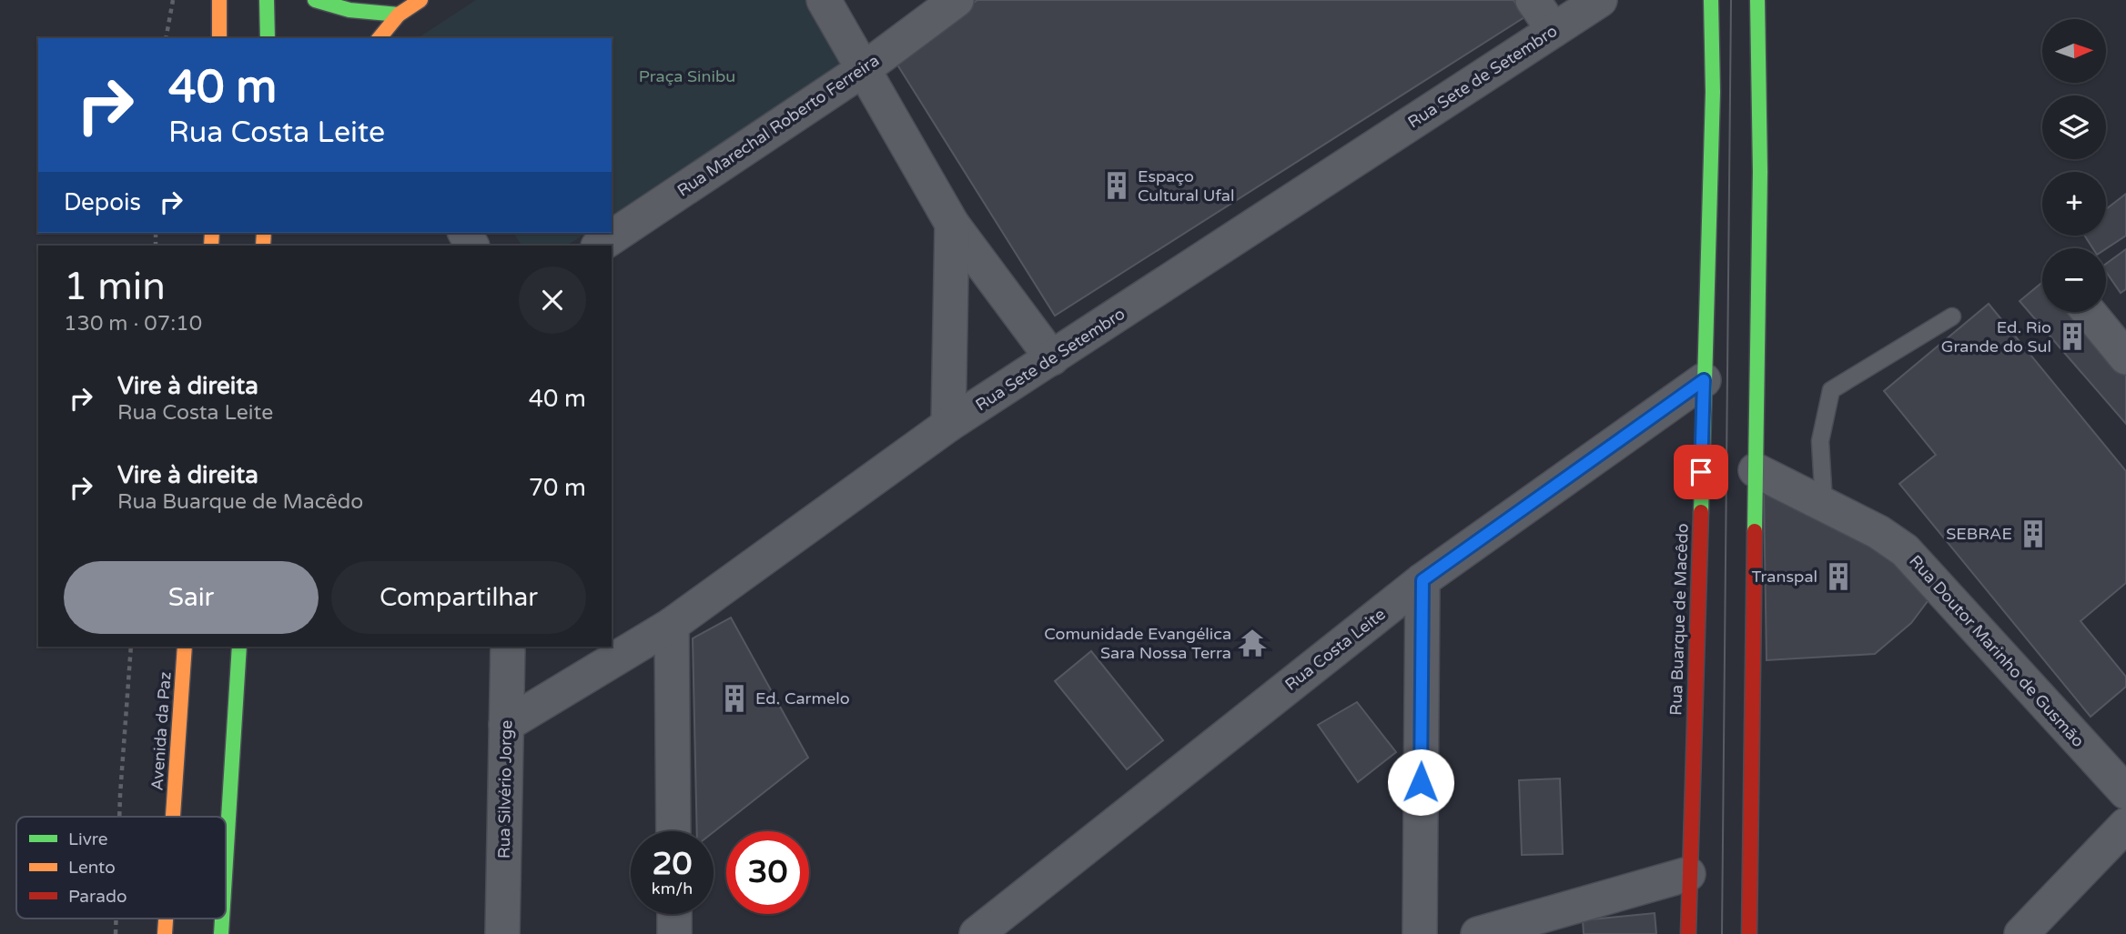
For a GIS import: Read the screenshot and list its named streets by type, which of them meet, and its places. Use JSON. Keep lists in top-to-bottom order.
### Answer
{
  "streets": {
    "main road": ["Rua Buarque de Macêdo", "Avenida da Paz"],
    "street": [
      "Rua Sete de Setembro",
      "Rua Marechal Roberto Ferreira",
      "Rua Costa Leite",
      "Rua Doutor Marinho de Gusmão",
      "Rua Silvério Jorge"
    ]
  },
  "crossings": [
    ["Rua Sete de Setembro", "Rua Silvério Jorge"],
    ["Rua Buarque de Macêdo", "Rua Costa Leite"]
  ],
  "parks": ["Praça Sinibu"],
  "places": {
    "building": [
      "Espaço Cultural Ufal",
      "Ed. Rio Grande do Sul",
      "SEBRAE",
      "Transpal",
      "Ed. Carmelo"
    ],
    "temple": ["Comunidade Evangélica Sara Nossa Terra"]
  },
  "legend": ["Livre", "Lento", "Parado"],
  "north": "right",
  "page": {
    "map_buttons": ["+", "−"],
    "turn": ["40 m", "Rua Costa Leite"],
    "then": "Depois",
    "heading": ["1 min", "130 m · 07:10"],
    "list": [
      {
        "name": "Vire à direita",
        "note": "Rua Costa Leite",
        "value": "40 m"
      },
      {
        "name": "Vire à direita",
        "note": "Rua Buarque de Macêdo",
        "value": "70 m"
      }
    ],
    "buttons": ["Sair", "Compartilhar"],
    "speed": "20 km/h",
    "limit": "30"
  }
}
